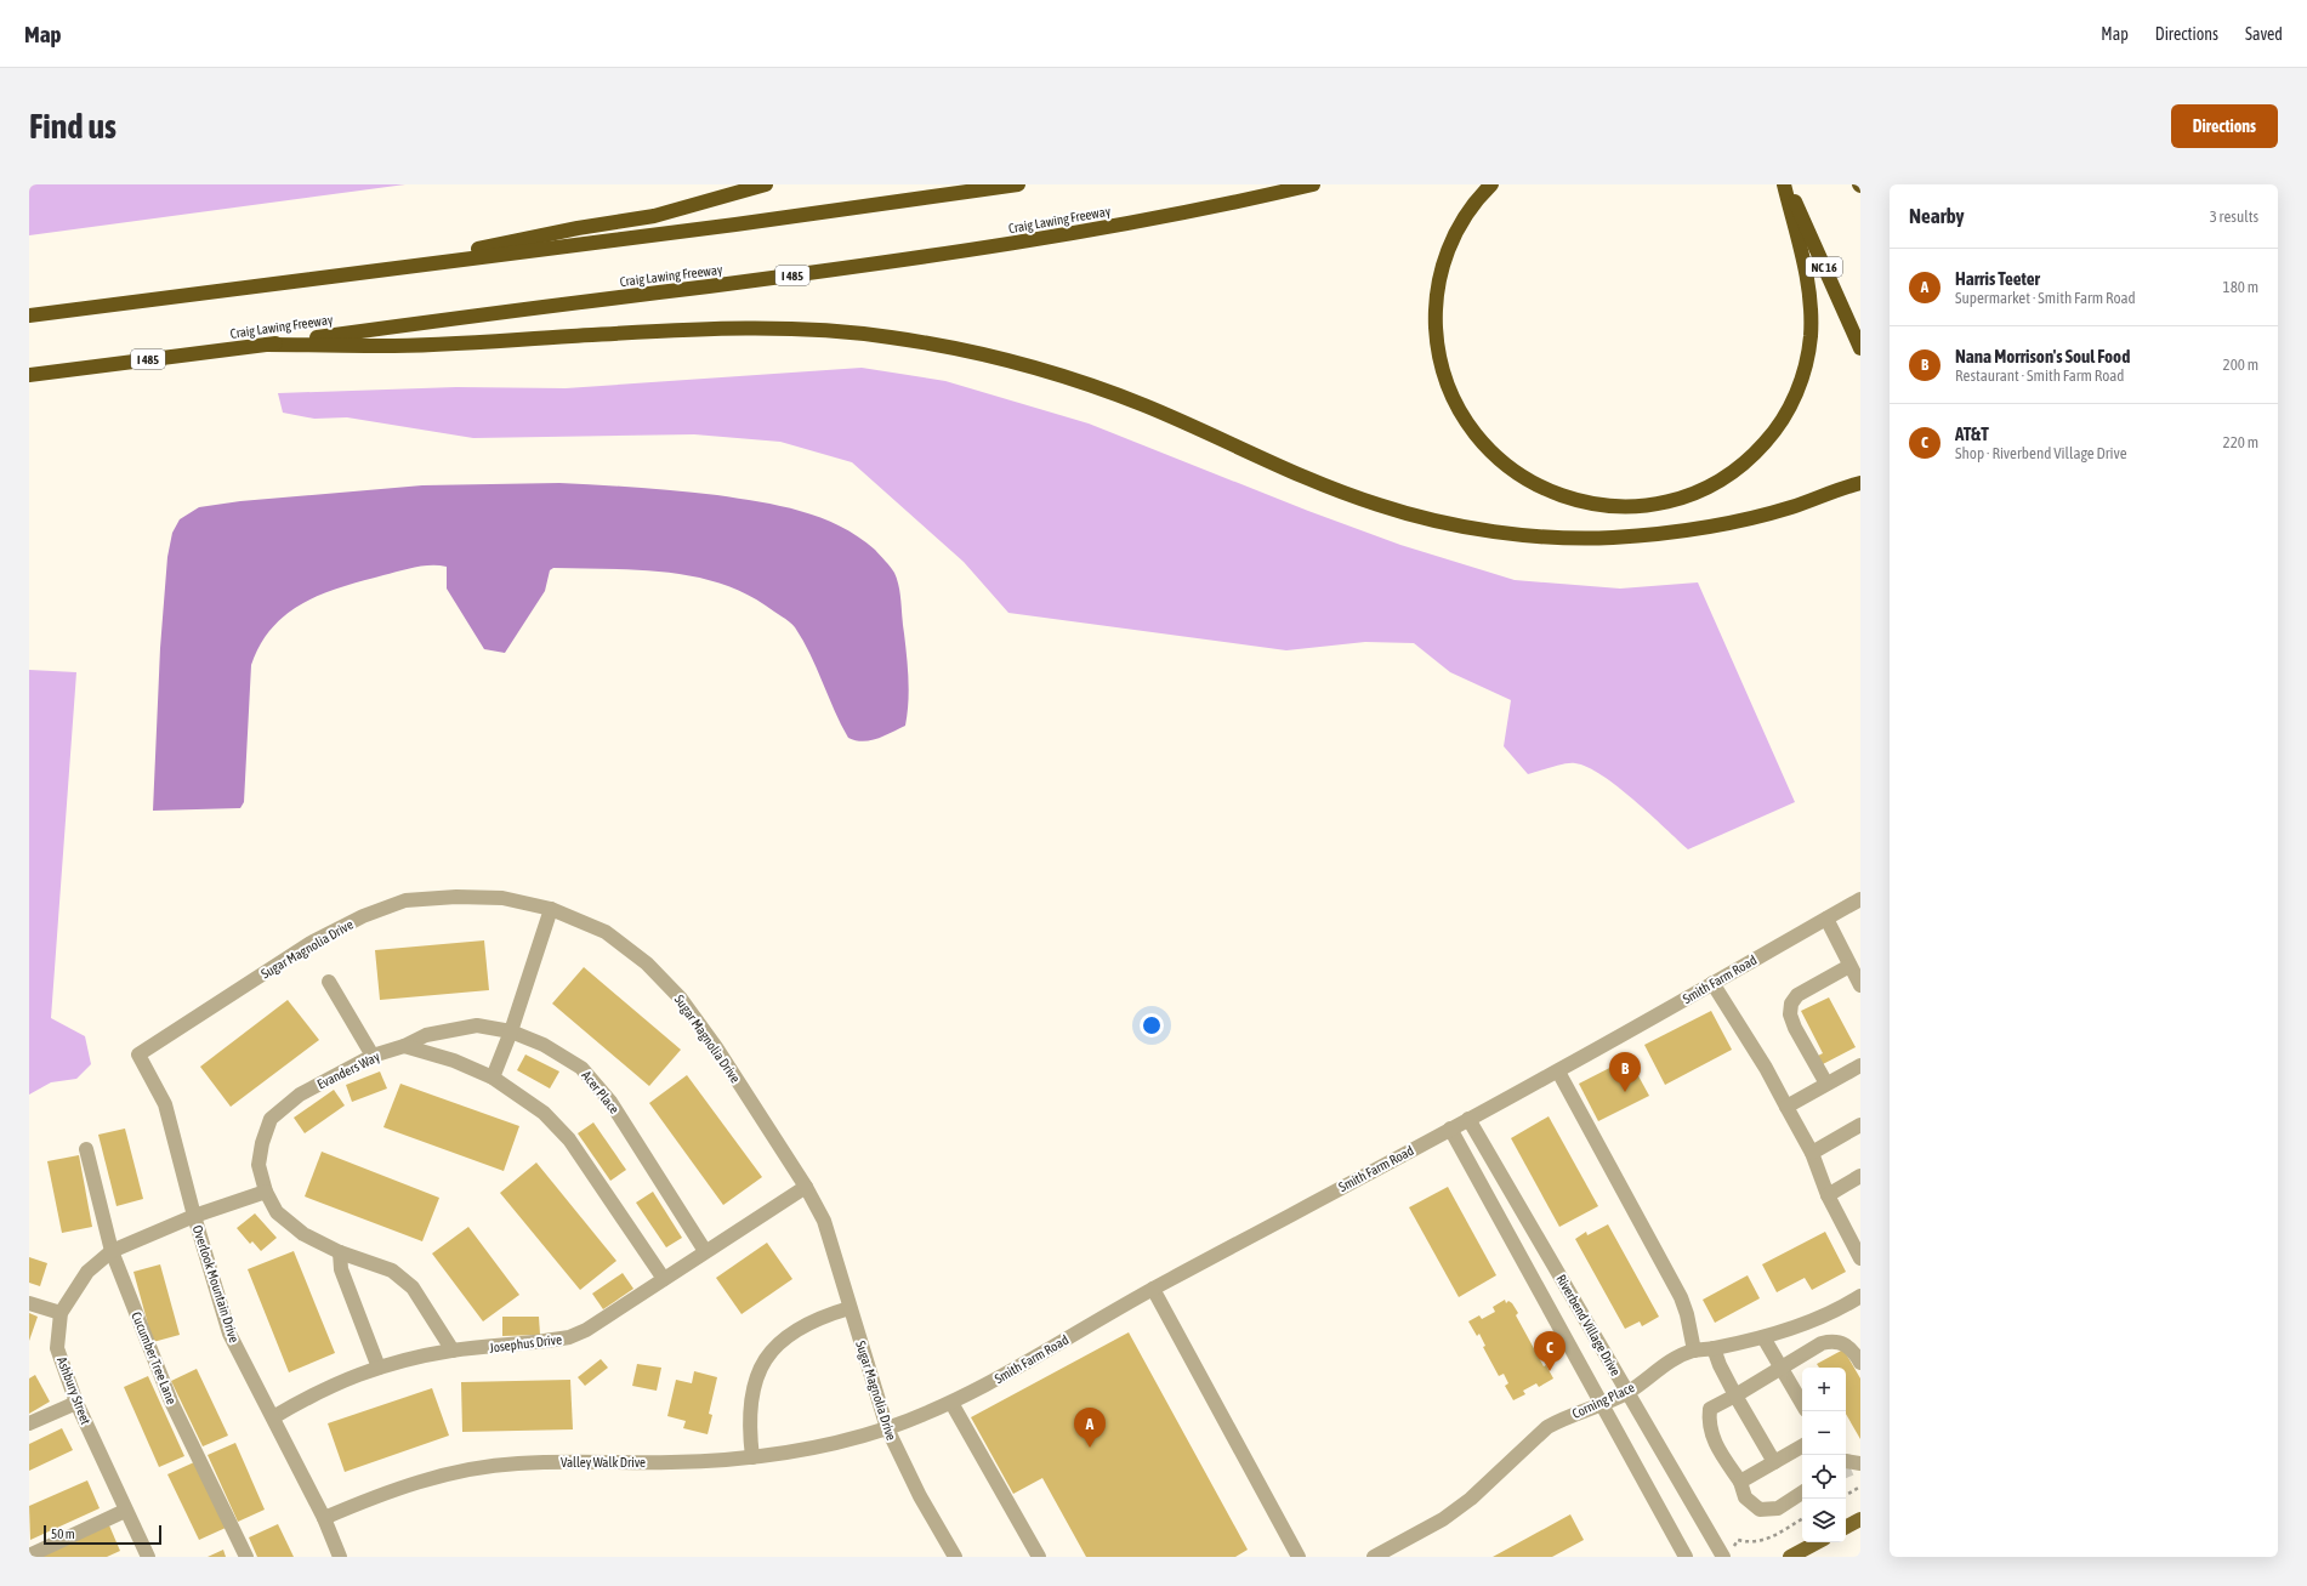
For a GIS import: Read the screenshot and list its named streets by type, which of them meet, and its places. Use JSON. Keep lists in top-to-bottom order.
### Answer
{
  "streets": {
    "highway": ["Craig Lawing Freeway", "NC 16", "I 485"],
    "street": [
      "Sugar Magnolia Drive",
      "Smith Farm Road",
      "Evanders Way",
      "Acer Place",
      "Overlook Mountain Drive",
      "Riverbend Village Drive",
      "Josephus Drive",
      "Cucumber Tree Lane",
      "Ashbury Street",
      "Corning Place",
      "Valley Walk Drive"
    ]
  },
  "crossings": [
    ["Sugar Magnolia Drive", "Smith Farm Road"],
    ["Sugar Magnolia Drive", "Overlook Mountain Drive"],
    ["Sugar Magnolia Drive", "Josephus Drive"],
    ["Sugar Magnolia Drive", "Valley Walk Drive"],
    ["Smith Farm Road", "Riverbend Village Drive"],
    ["Smith Farm Road", "Valley Walk Drive"],
    ["Evanders Way", "Acer Place"],
    ["Evanders Way", "Josephus Drive"],
    ["Evanders Way", "Ashbury Street"],
    ["Acer Place", "Josephus Drive"],
    ["Overlook Mountain Drive", "Josephus Drive"],
    ["Overlook Mountain Drive", "Ashbury Street"],
    ["Overlook Mountain Drive", "Valley Walk Drive"],
    ["Riverbend Village Drive", "Corning Place"],
    ["Cucumber Tree Lane", "Ashbury Street"]
  ],
  "scale_bar": "50 m",
  "page": {
    "header": "Map",
    "nav": ["Map", "Directions", "Saved"],
    "buttons": "Directions",
    "title": "Find us",
    "heading": ["Nearby", "3 results"],
    "list": [
      {
        "mark": "A",
        "name": "Harris Teeter",
        "note": "Supermarket · Smith Farm Road",
        "value": "180 m"
      },
      {
        "mark": "B",
        "name": "Nana Morrison's Soul Food",
        "note": "Restaurant · Smith Farm Road",
        "value": "200 m"
      },
      {
        "mark": "C",
        "name": "AT&T",
        "note": "Shop · Riverbend Village Drive",
        "value": "220 m"
      }
    ],
    "pins": ["B", "C", "A"],
    "map_buttons": ["+", "−"],
    "scale": "50 m"
  }
}
